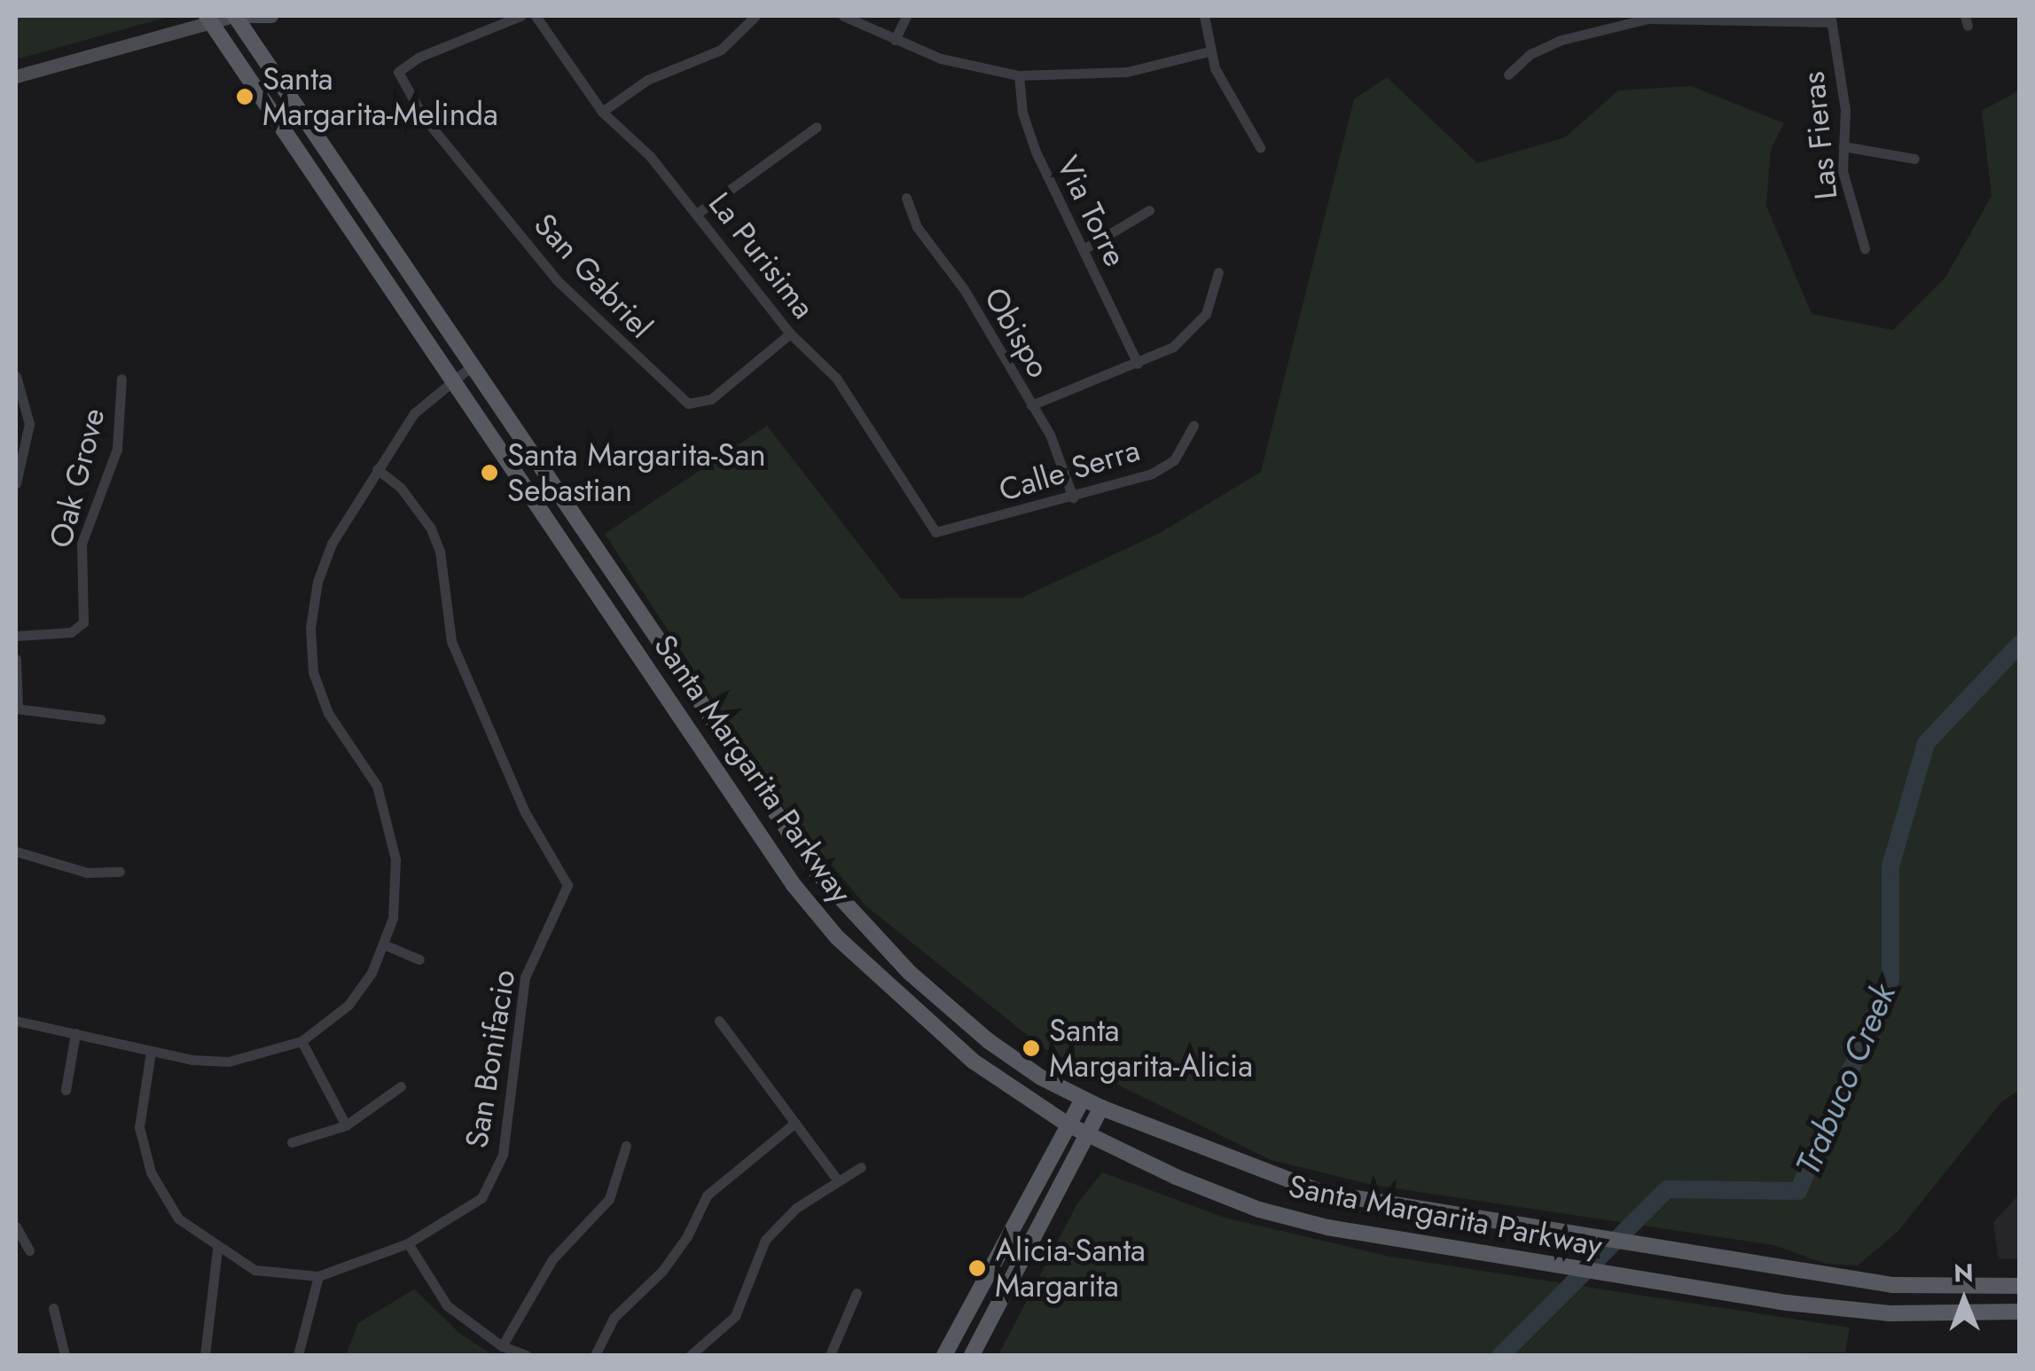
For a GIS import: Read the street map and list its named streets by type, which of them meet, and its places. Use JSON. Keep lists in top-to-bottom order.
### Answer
{
  "streets": {
    "main road": ["Santa Margarita Parkway"],
    "street": [
      "Las Fieras",
      "Via Torre",
      "La Purisima",
      "San Gabriel",
      "Obispo",
      "Calle Serra",
      "Oak Grove",
      "San Bonifacio"
    ]
  },
  "crossings": [
    ["La Purisima", "San Gabriel"],
    ["La Purisima", "Calle Serra"],
    ["Obispo", "Calle Serra"]
  ],
  "water": ["Trabuco Creek"],
  "places": [
    "Santa Margarita-Melinda",
    "Santa Margarita-San Sebastian",
    "Santa Margarita-Alicia",
    "Alicia-Santa Margarita"
  ],
  "north": "top"
}
